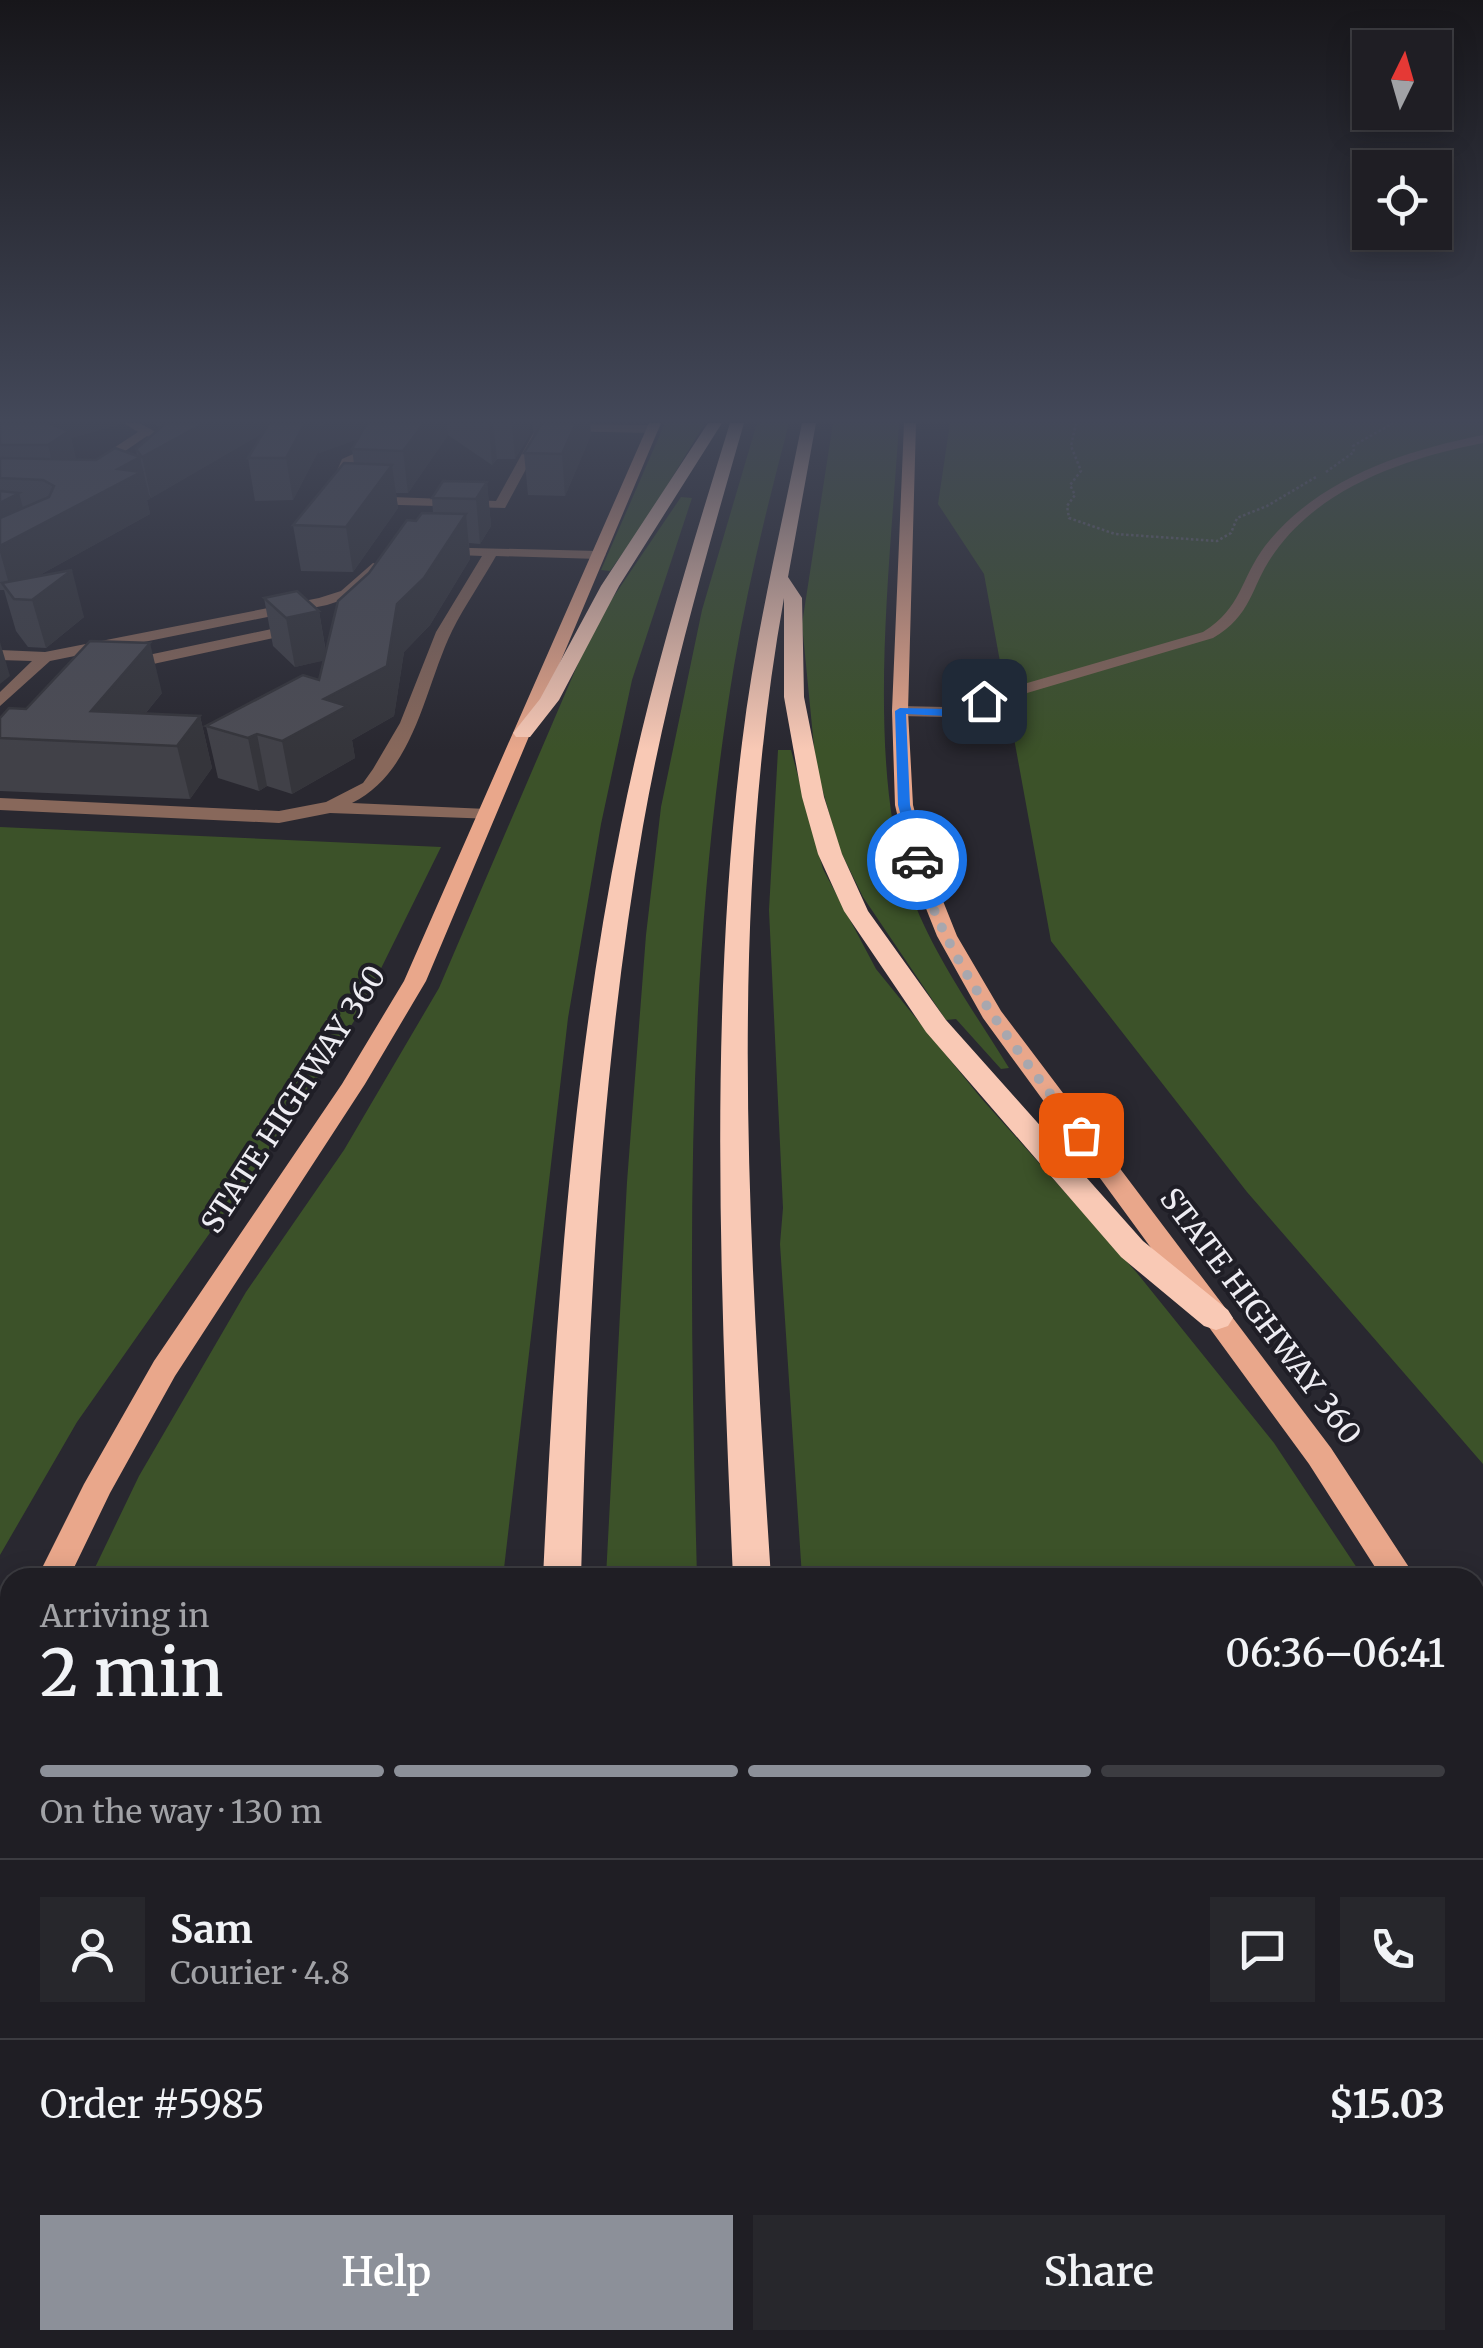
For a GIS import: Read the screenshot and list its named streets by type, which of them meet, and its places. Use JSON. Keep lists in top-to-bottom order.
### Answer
{
  "streets": {
    "main road": ["STATE HIGHWAY 360"]
  },
  "north": "top",
  "page": {
    "heading": ["2 min", "Arriving in", "06:36–06:41"],
    "panel": [
      "Sam",
      "Courier · 4.8",
      "Order #5985",
      "$15.03"
    ],
    "bar": "On the way · 130 m",
    "buttons": ["Help", "Share"]
  }
}
